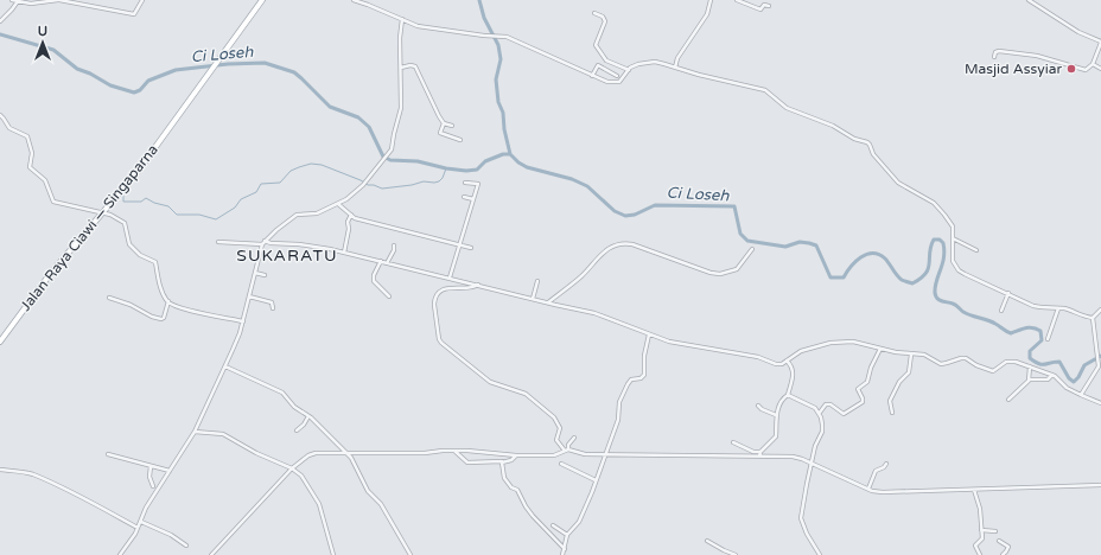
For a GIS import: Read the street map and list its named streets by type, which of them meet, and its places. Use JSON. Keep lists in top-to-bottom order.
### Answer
{
  "streets": {
    "main road": ["Jalan Raya Ciawi — Singaparna"]
  },
  "districts": ["SUKARATU"],
  "water": ["Ci Loseh"],
  "places": ["Masjid Assyiar"],
  "north": "top"
}
